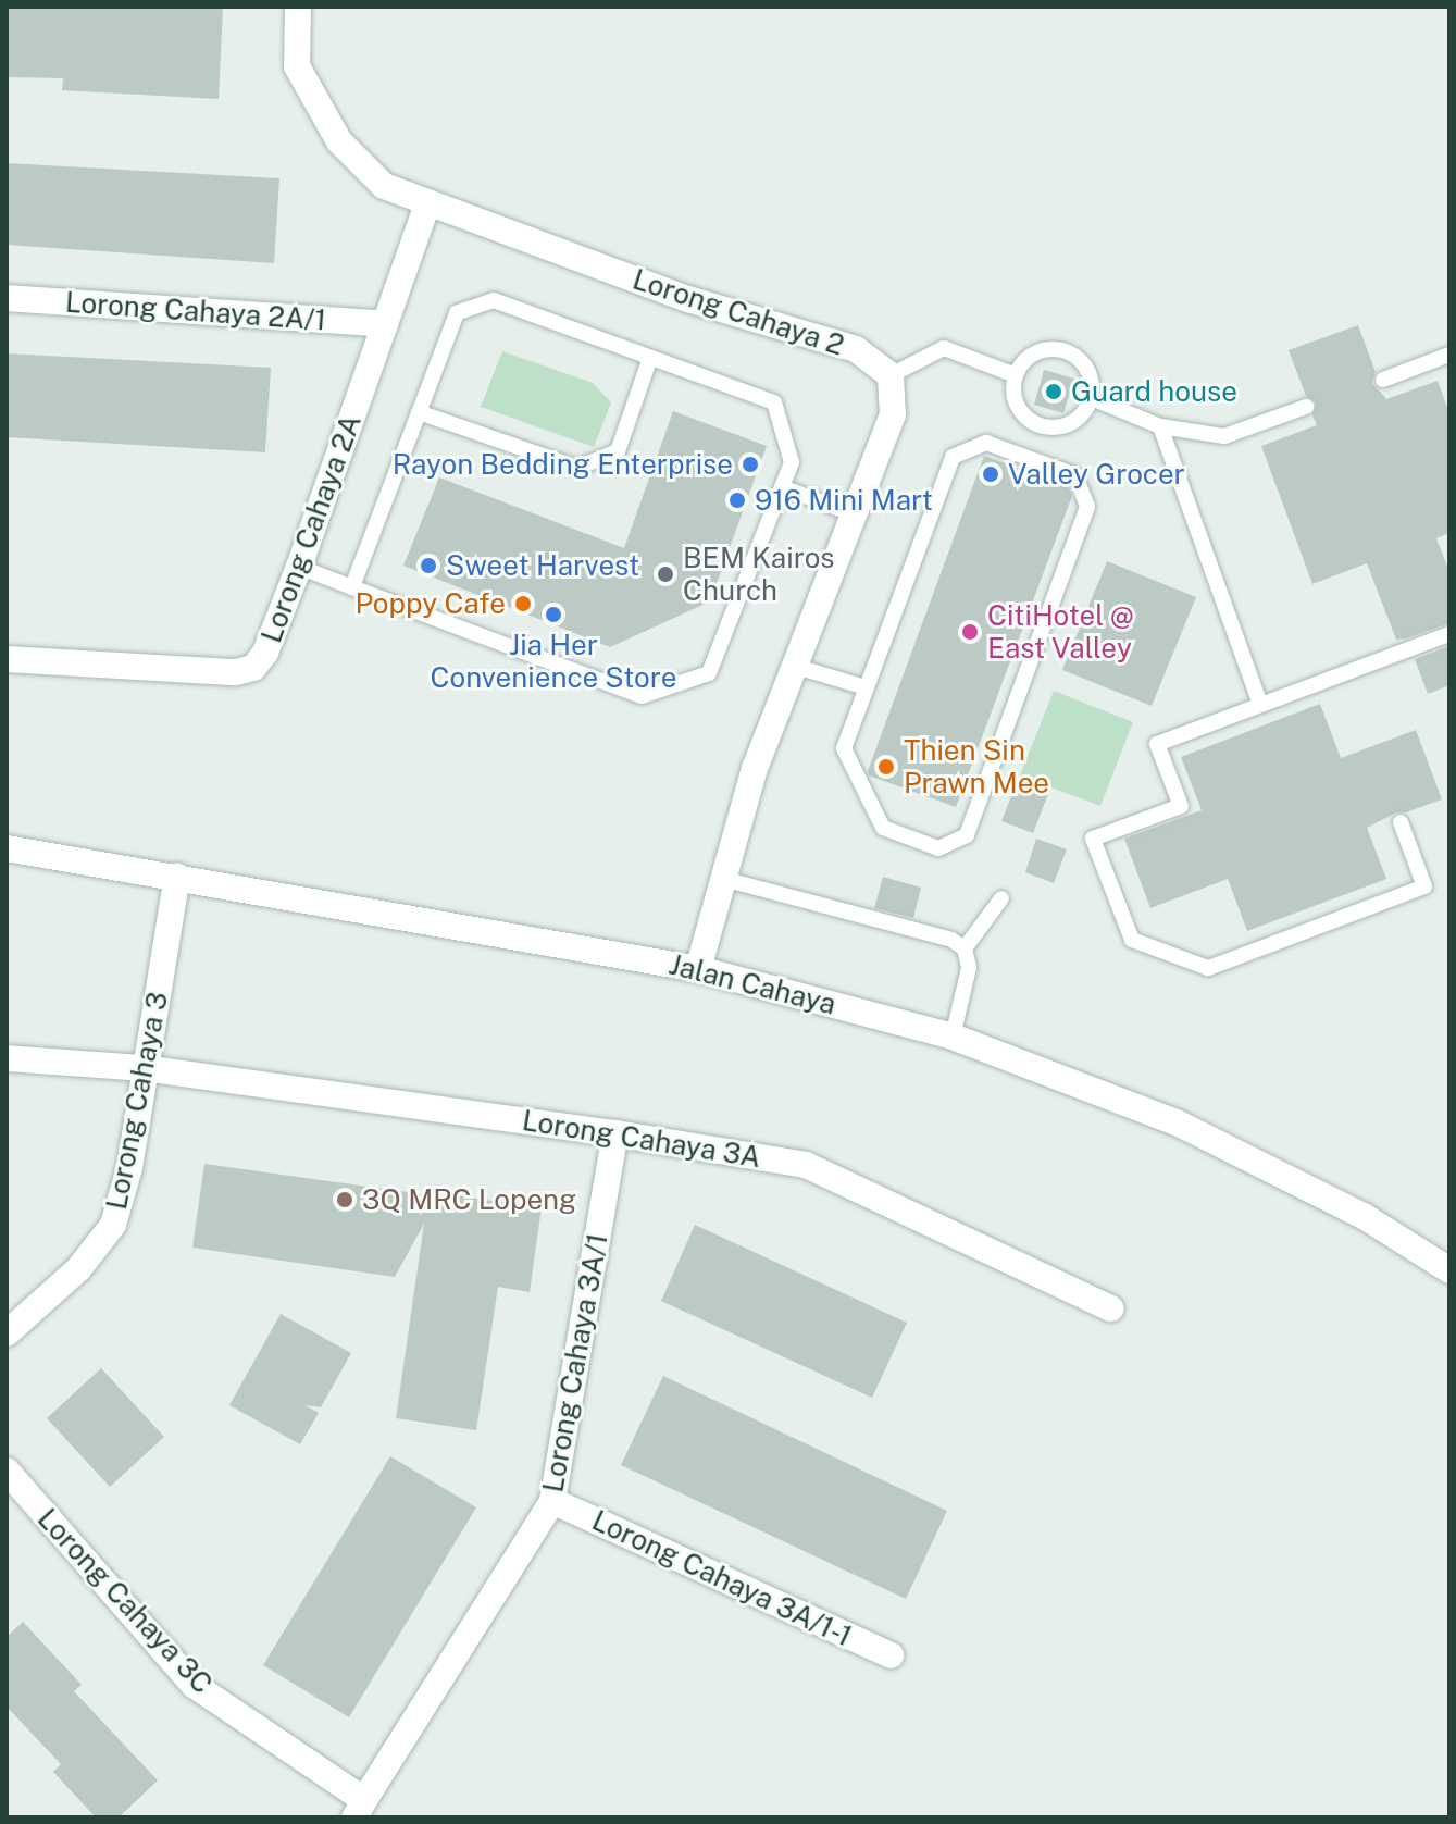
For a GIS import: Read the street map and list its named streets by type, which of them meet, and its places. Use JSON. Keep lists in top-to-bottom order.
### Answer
{
  "streets": {
    "street": [
      "Lorong Cahaya 2A/1",
      "Lorong Cahaya 2",
      "Lorong Cahaya 2A",
      "Jalan Cahaya",
      "Lorong Cahaya 3",
      "Lorong Cahaya 3A",
      "Lorong Cahaya 3A/1",
      "Lorong Cahaya 3A/1-1",
      "Lorong Cahaya 3C"
    ]
  },
  "crossings": [
    ["Lorong Cahaya 2A/1", "Lorong Cahaya 2A"],
    ["Lorong Cahaya 2", "Lorong Cahaya 2A"],
    ["Jalan Cahaya", "Lorong Cahaya 3"],
    ["Lorong Cahaya 3", "Lorong Cahaya 3A"],
    ["Lorong Cahaya 3A", "Lorong Cahaya 3A/1"],
    ["Lorong Cahaya 3A/1", "Lorong Cahaya 3A/1-1"],
    ["Lorong Cahaya 3A/1", "Lorong Cahaya 3C"]
  ],
  "places": [
    "Guard house",
    "Rayon Bedding Enterprise",
    "Valley Grocer",
    "916 Mini Mart",
    "Sweet Harvest",
    "BEM Kairos Church",
    "Poppy Cafe",
    "Jia Her Convenience Store",
    "CitiHotel @ East Valley",
    "Thien Sin Prawn Mee",
    "3Q MRC Lopeng"
  ]
}
